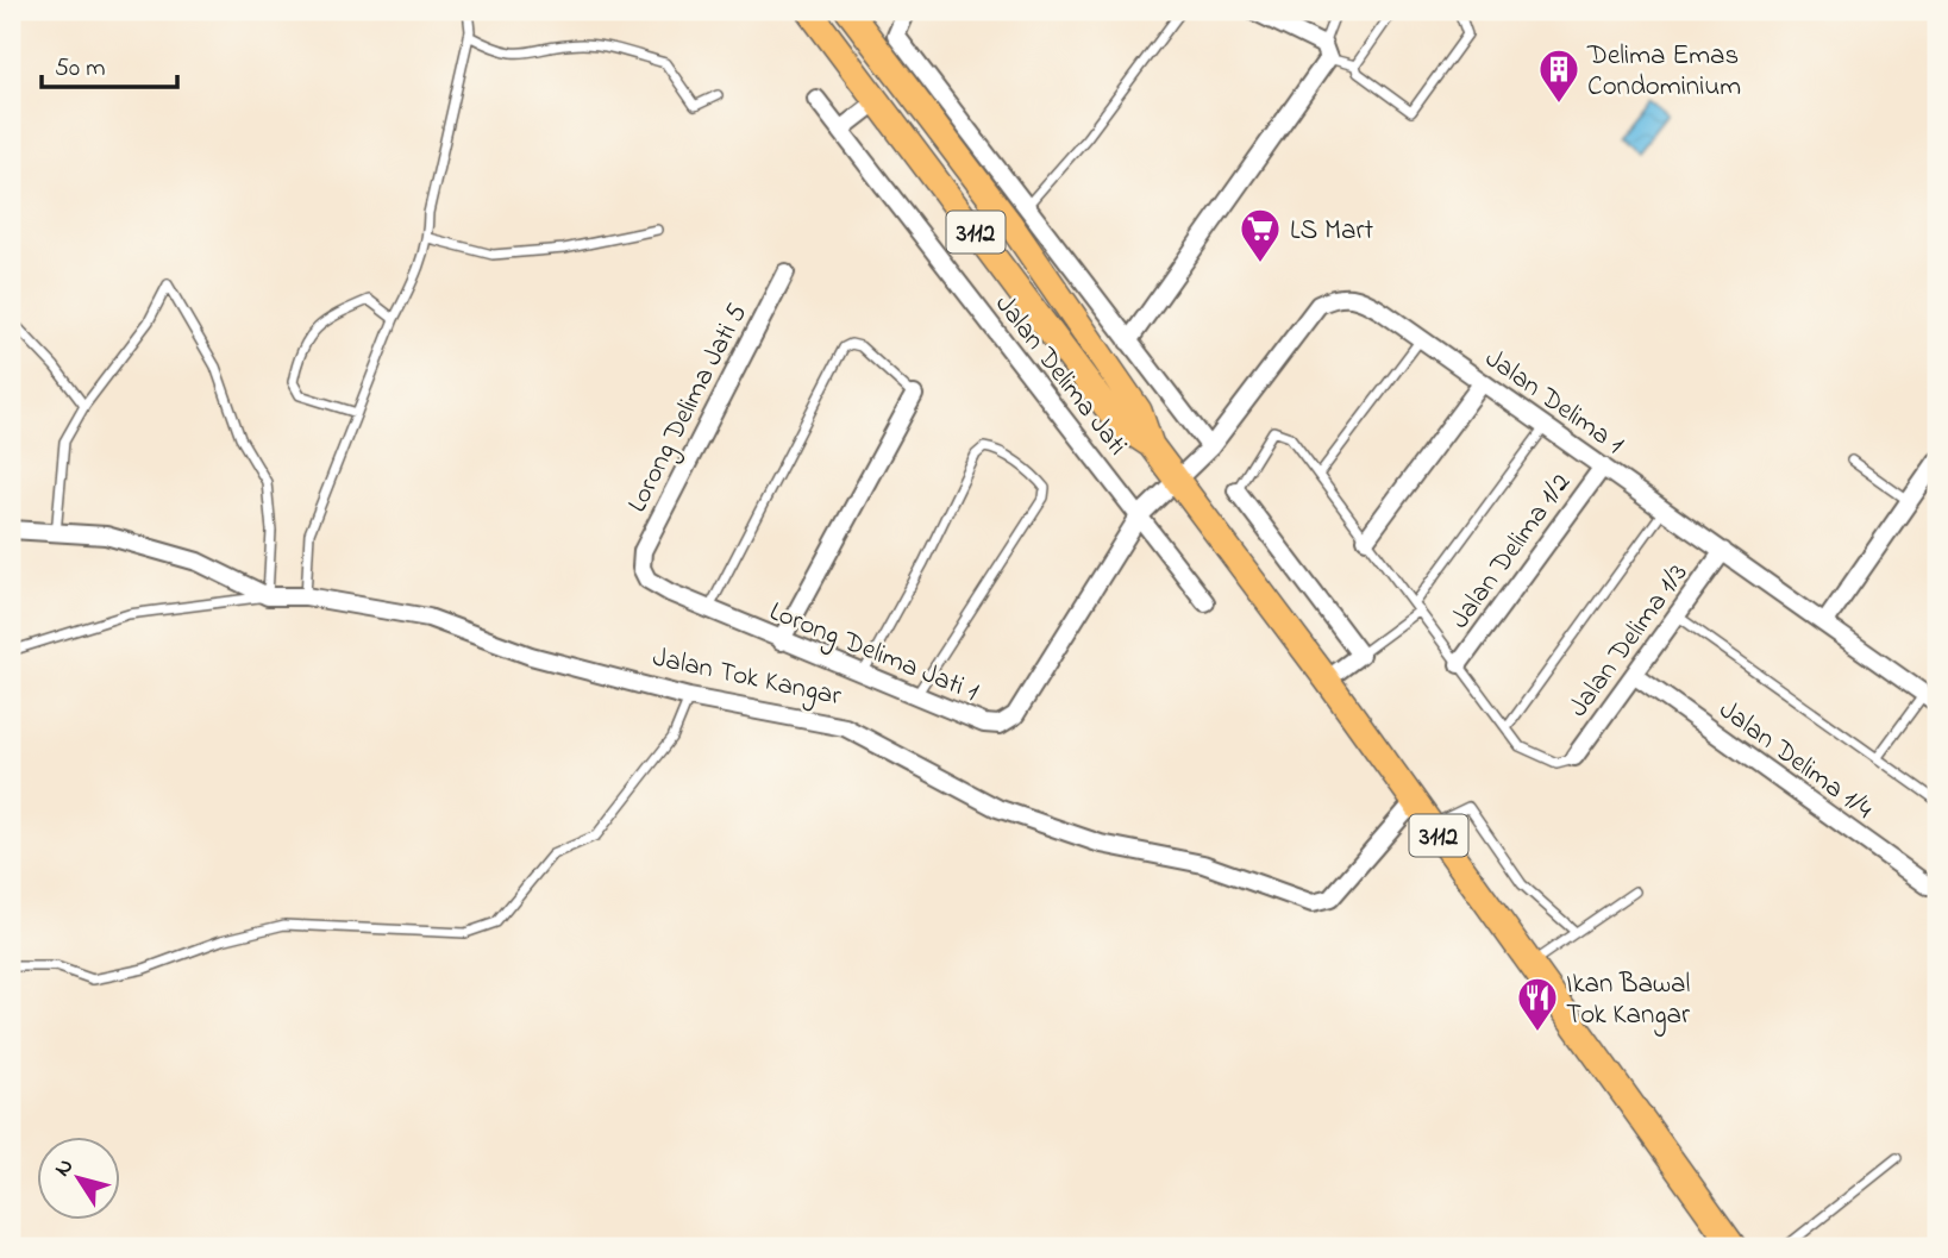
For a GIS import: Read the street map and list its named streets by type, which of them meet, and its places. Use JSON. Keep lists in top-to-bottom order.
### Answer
{
  "streets": {
    "main road": ["3112"],
    "street": [
      "Jalan Delima Jati",
      "Jalan Delima 1",
      "Lorong Delima Jati 5",
      "Jalan Delima 1/2",
      "Jalan Delima 1/3",
      "Lorong Delima Jati 1",
      "Jalan Tok Kangar",
      "Jalan Delima 1/4"
    ]
  },
  "crossings": [
    ["3112", "Jalan Delima 1"],
    ["3112", "Lorong Delima Jati 1"],
    ["3112", "Jalan Tok Kangar"],
    ["Jalan Delima Jati", "Lorong Delima Jati 1"],
    ["Jalan Delima 1", "Jalan Delima 1/2"],
    ["Jalan Delima 1", "Jalan Delima 1/3"],
    ["Jalan Delima 1", "Lorong Delima Jati 1"],
    ["Lorong Delima Jati 5", "Lorong Delima Jati 1"],
    ["Jalan Delima 1/3", "Jalan Delima 1/4"]
  ],
  "places": {
    "building": ["Delima Emas Condominium"],
    "supermarket": ["LS Mart"],
    "restaurant": ["Ikan Bawal Tok Kangar"]
  },
  "scale_bar": "50 m",
  "north": "top left"
}
